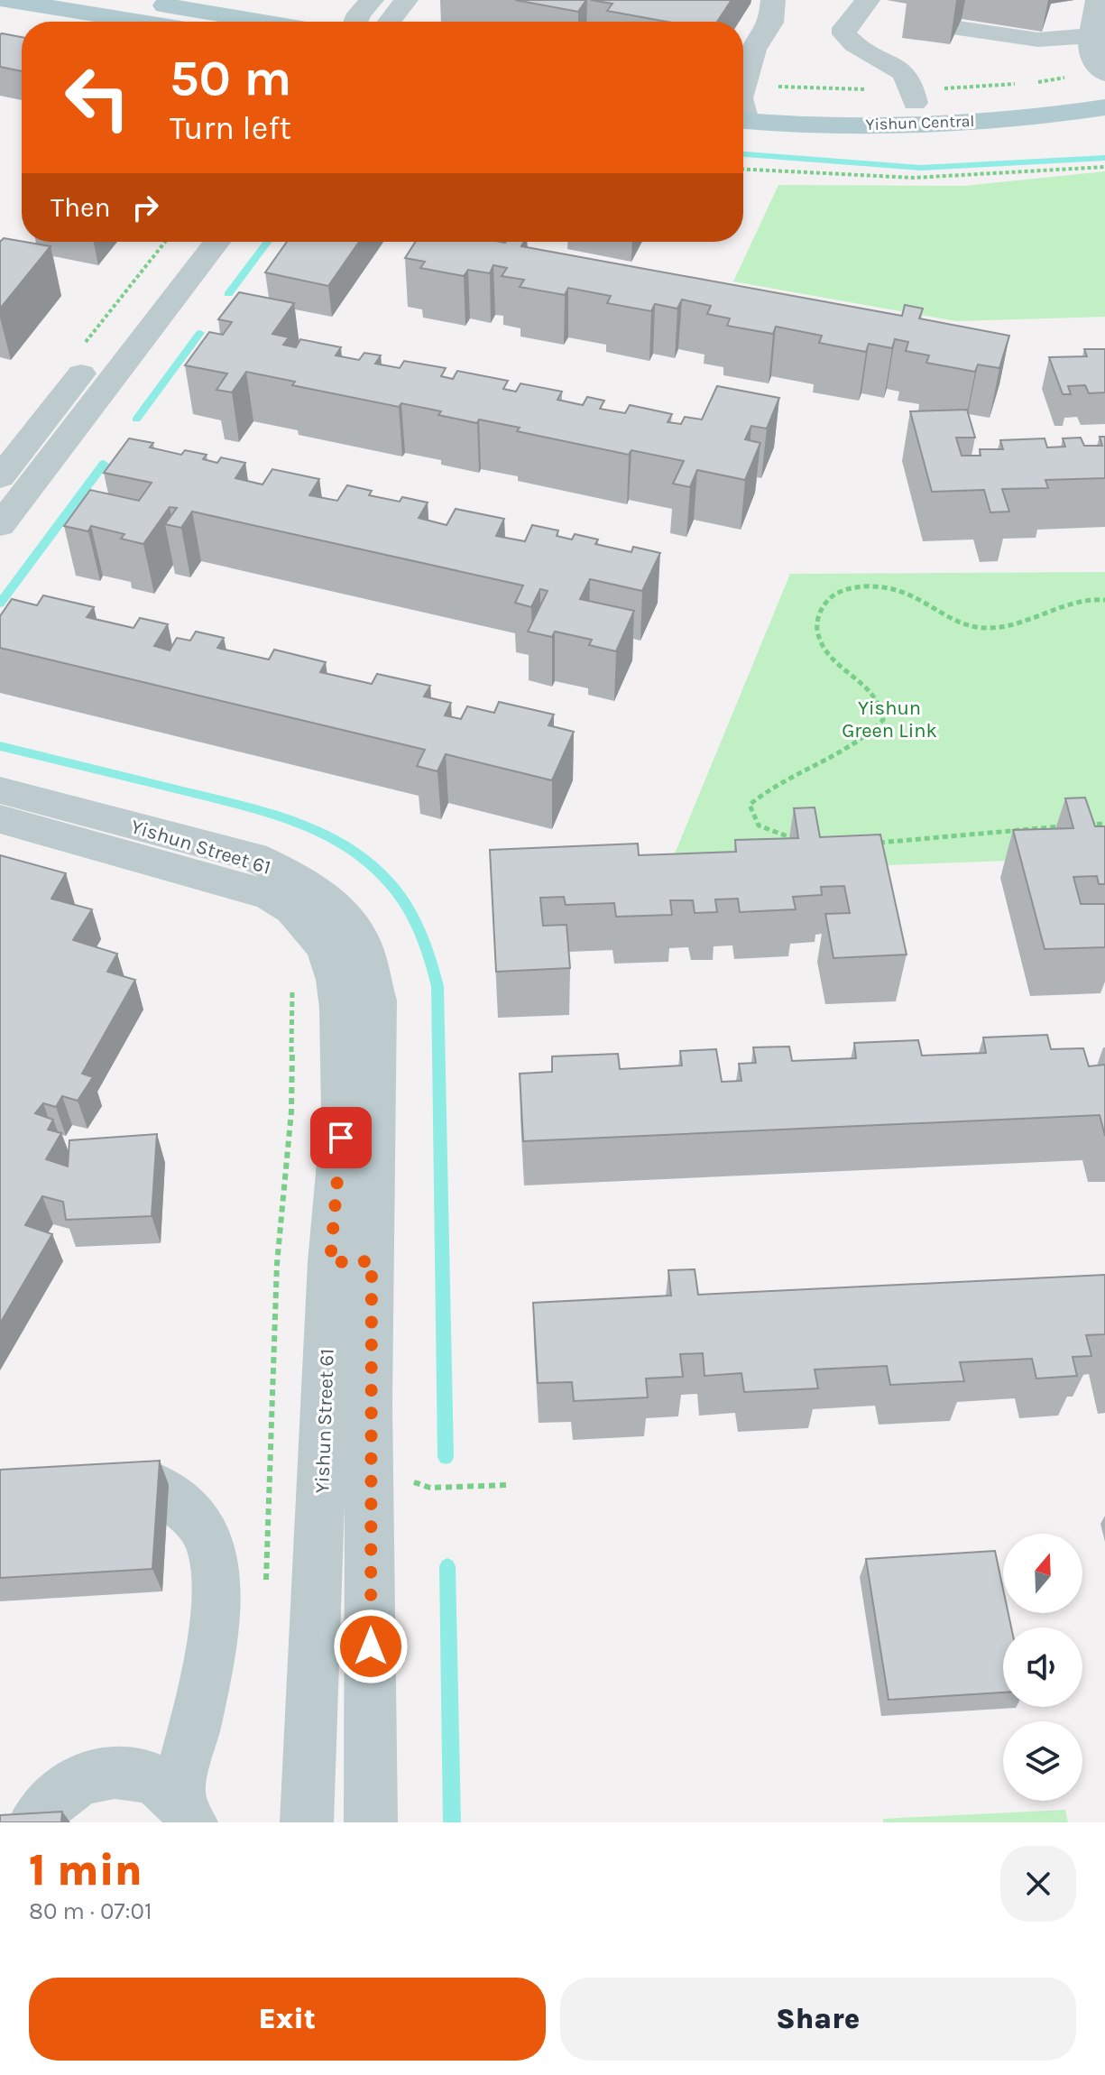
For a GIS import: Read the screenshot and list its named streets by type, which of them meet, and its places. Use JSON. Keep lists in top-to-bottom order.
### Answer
{
  "streets": {
    "main road": ["Yishun Central"],
    "street": ["Yishun Street 61"]
  },
  "parks": ["Yishun Green Link"],
  "north": "top",
  "page": {
    "turn": ["50 m", "Turn left"],
    "then": "Then",
    "heading": ["1 min", "80 m · 07:01"],
    "buttons": ["Exit", "Share"]
  }
}
